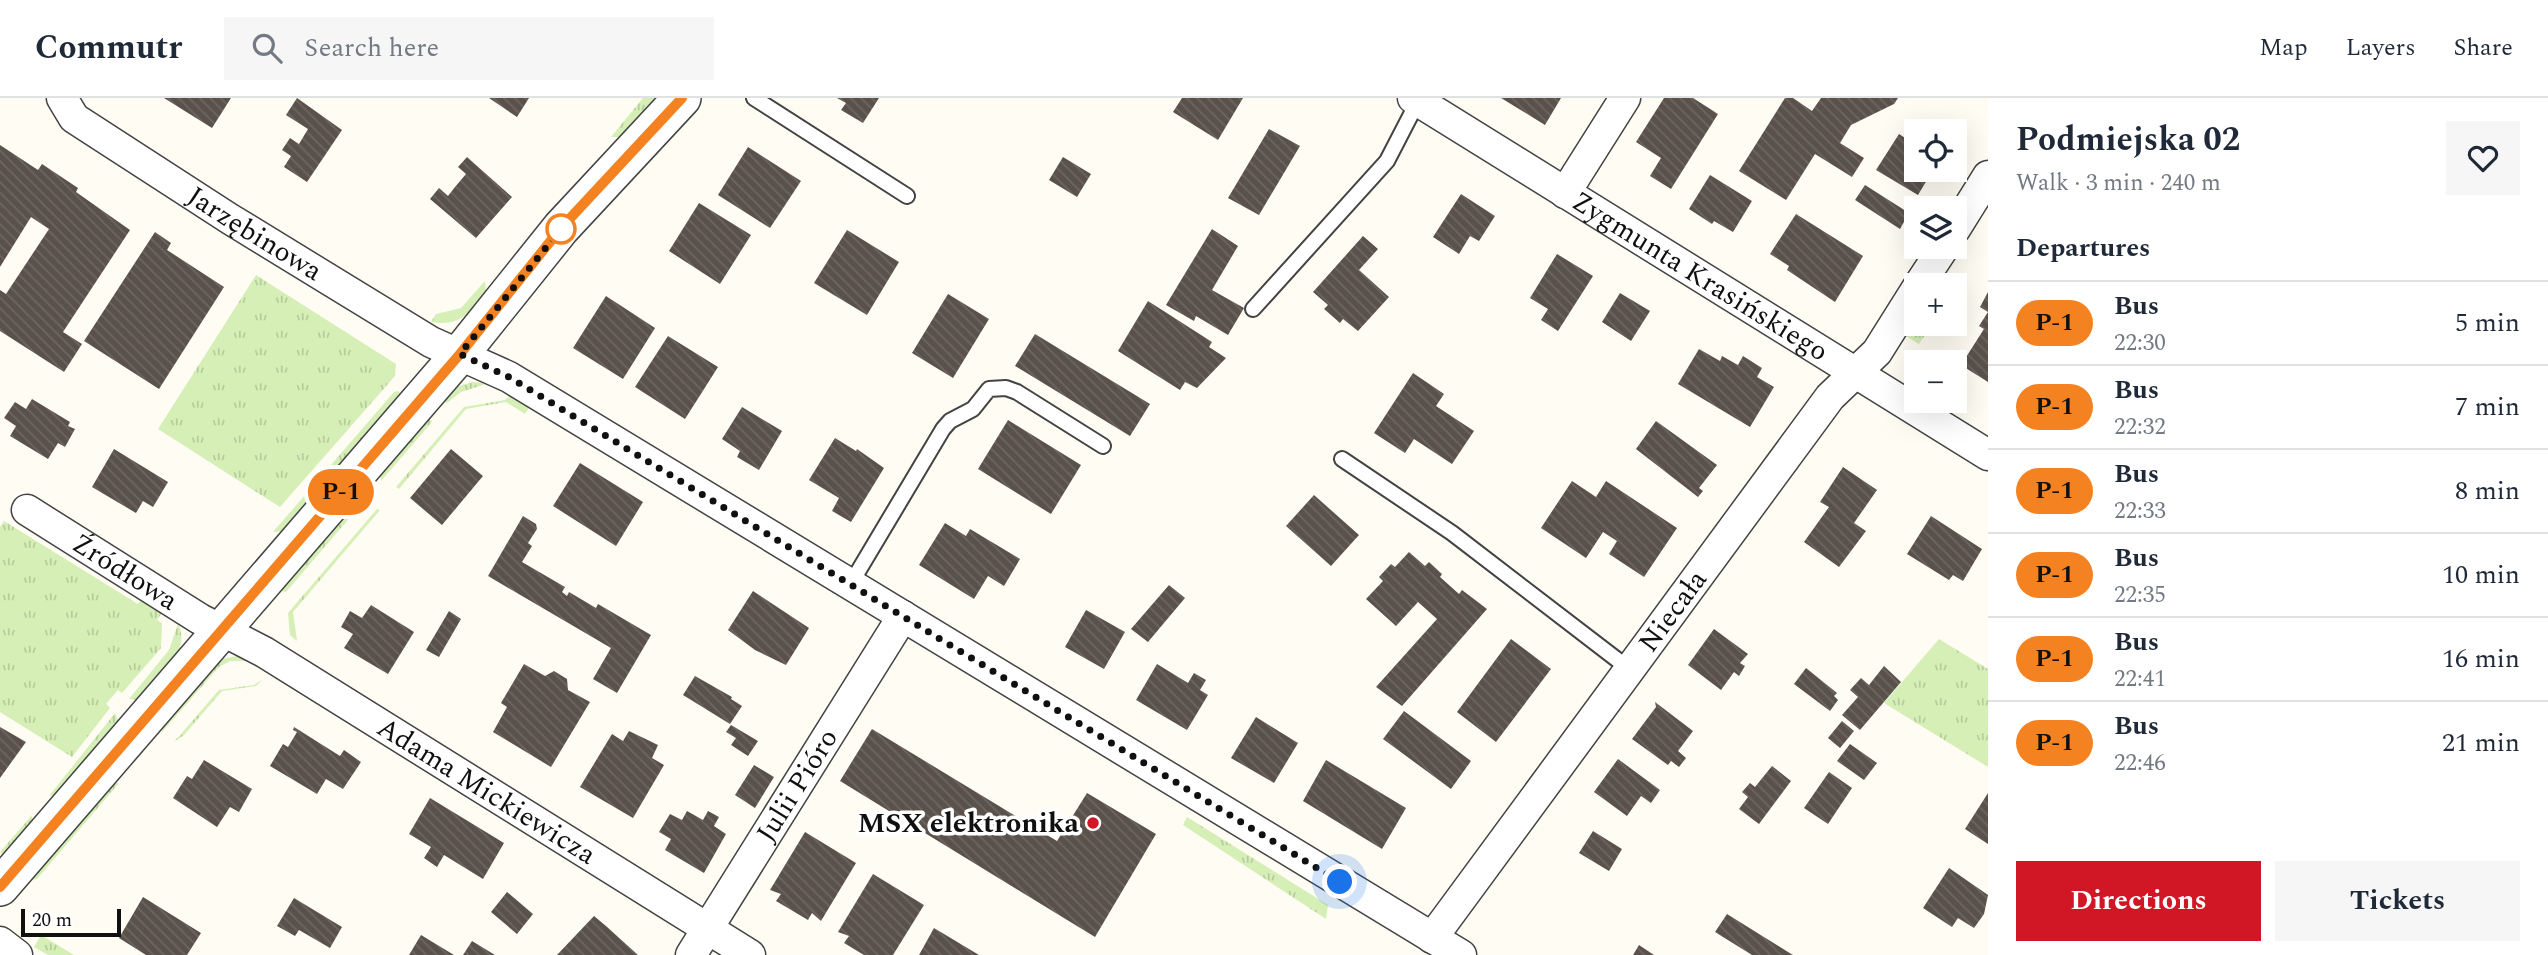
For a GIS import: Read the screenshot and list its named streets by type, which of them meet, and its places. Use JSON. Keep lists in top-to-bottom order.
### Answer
{
  "streets": {
    "street": [
      "Jarzębinowa",
      "Zygmunta Krasińskiego",
      "Źródłowa",
      "Niecała",
      "Julii Pióro",
      "Adama Mickiewicza"
    ]
  },
  "crossings": [
    ["Jarzębinowa", "Niecała"],
    ["Jarzębinowa", "Julii Pióro"],
    ["Zygmunta Krasińskiego", "Niecała"],
    ["Źródłowa", "Adama Mickiewicza"],
    ["Julii Pióro", "Adama Mickiewicza"]
  ],
  "places": ["MSX elektronika"],
  "lines": ["bus line P-1"],
  "scale_bar": "20 m",
  "page": {
    "header": "Commutr",
    "search": "Search here",
    "nav": ["Map", "Layers", "Share"],
    "on_map": "P-1",
    "heading": [
      ["Podmiejska 02", "Walk · 3 min · 240 m"],
      "Departures"
    ],
    "map_buttons": ["+", "−"],
    "list": [
      {
        "mark": "P-1",
        "name": "Bus",
        "note": "22:30",
        "value": "5 min"
      },
      {
        "mark": "P-1",
        "name": "Bus",
        "note": "22:32",
        "value": "7 min"
      },
      {
        "mark": "P-1",
        "name": "Bus",
        "note": "22:33",
        "value": "8 min"
      },
      {
        "mark": "P-1",
        "name": "Bus",
        "note": "22:35",
        "value": "10 min"
      },
      {
        "mark": "P-1",
        "name": "Bus",
        "note": "22:41",
        "value": "16 min"
      },
      {
        "mark": "P-1",
        "name": "Bus",
        "note": "22:46",
        "value": "21 min"
      }
    ],
    "buttons": ["Directions", "Tickets"],
    "scale": "20 m"
  }
}
